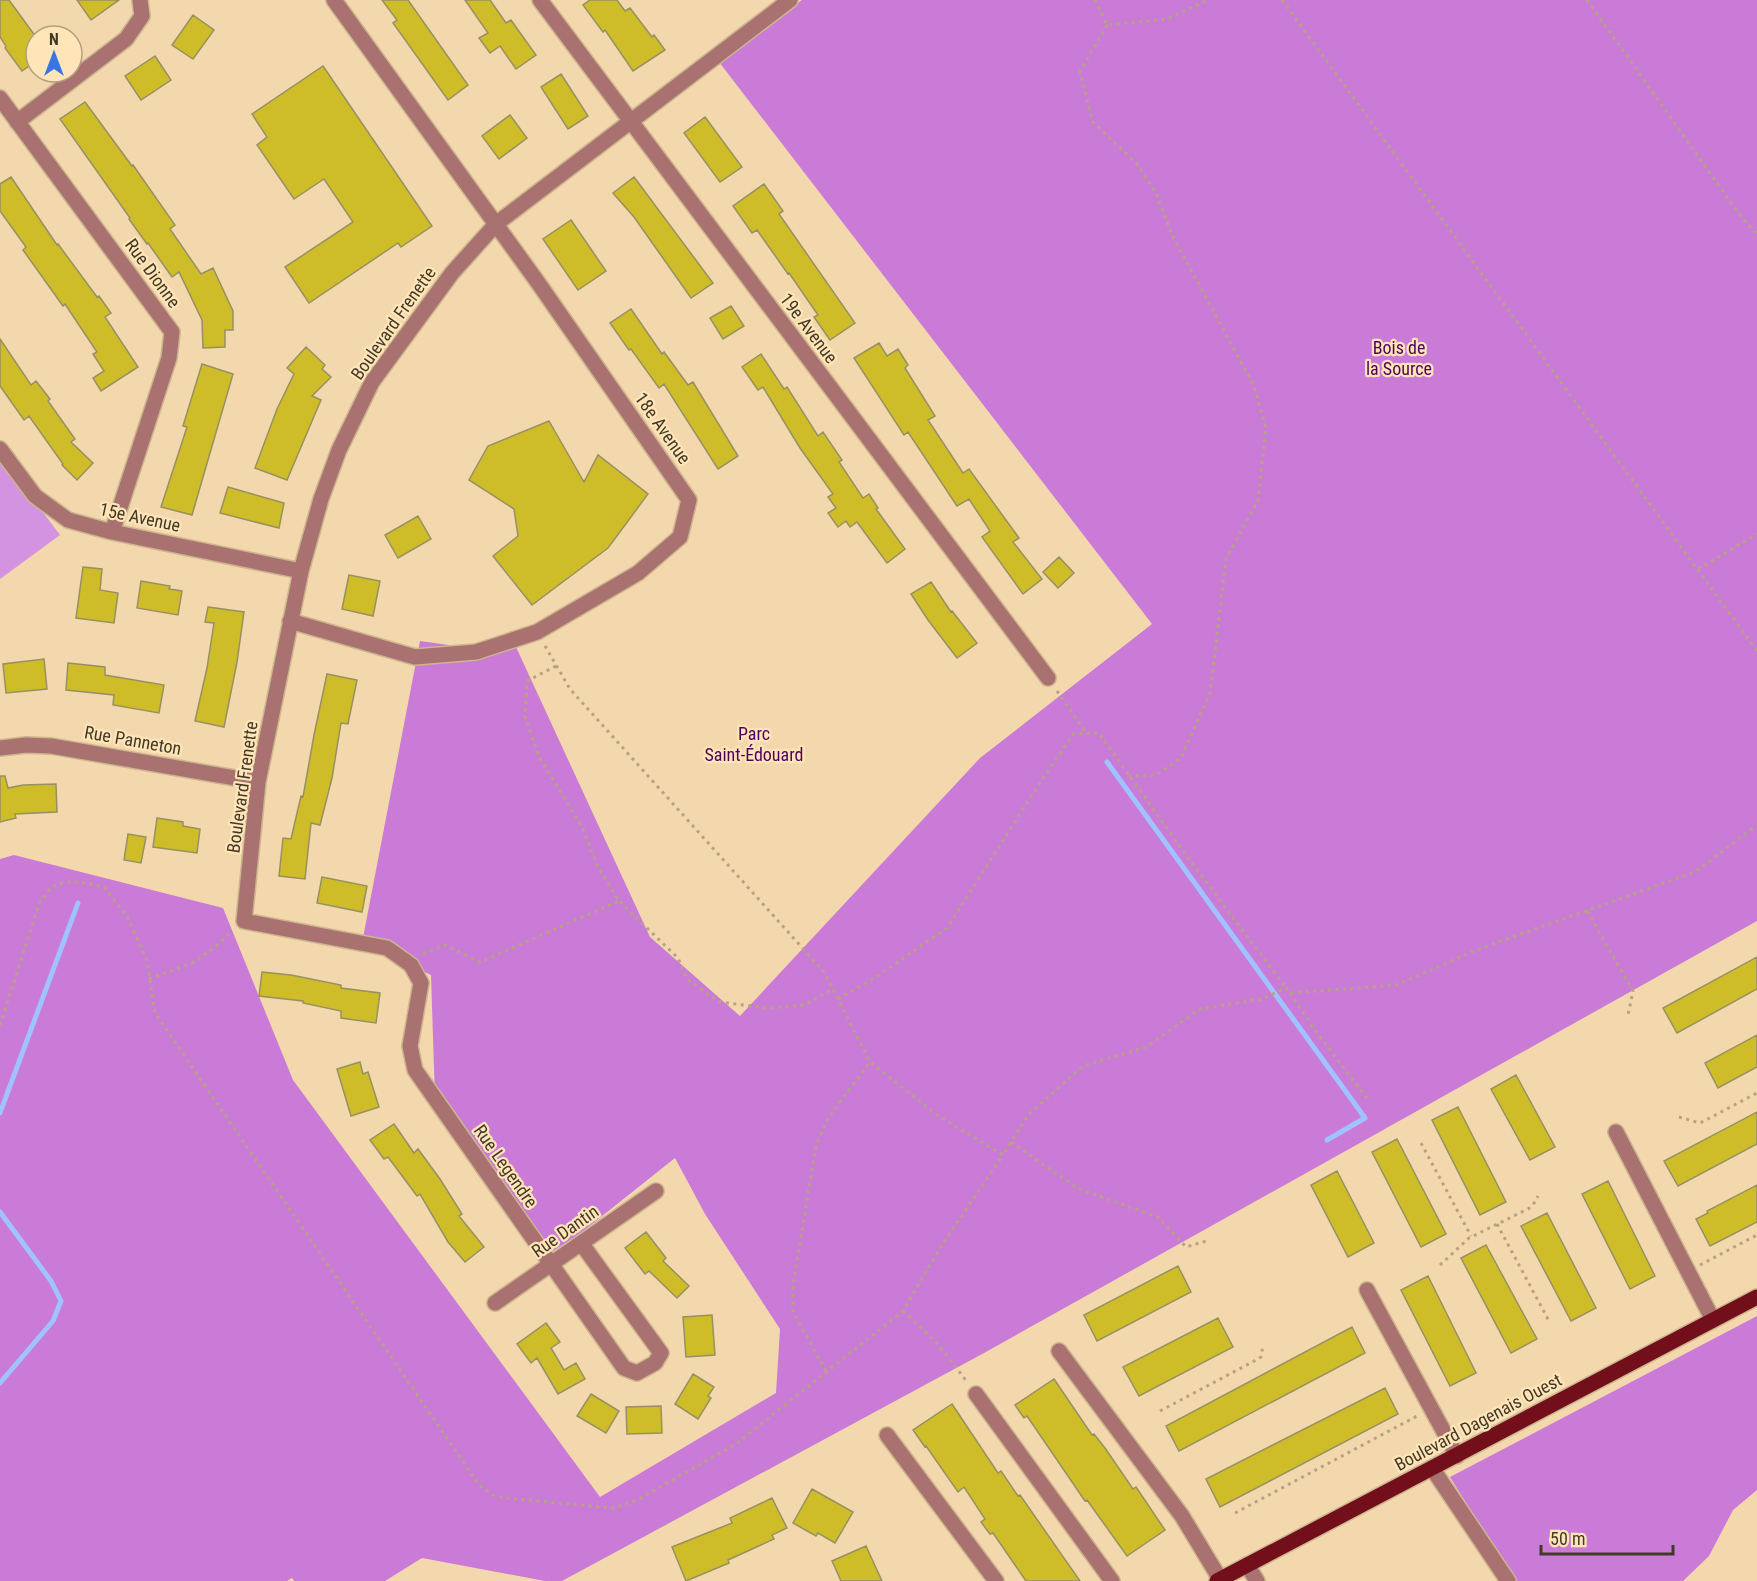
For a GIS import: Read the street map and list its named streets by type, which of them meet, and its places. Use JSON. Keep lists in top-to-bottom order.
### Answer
{
  "streets": {
    "main road": ["Boulevard Dagenais Ouest"],
    "street": [
      "Rue Dionne",
      "Boulevard Frenette",
      "19e Avenue",
      "18e Avenue",
      "15e Avenue",
      "Rue Panneton",
      "Rue Legendre",
      "Rue Dantin"
    ]
  },
  "crossings": [
    ["Rue Dionne", "15e Avenue"],
    ["Boulevard Frenette", "19e Avenue"],
    ["Boulevard Frenette", "18e Avenue"],
    ["Boulevard Frenette", "15e Avenue"],
    ["Boulevard Frenette", "Rue Panneton"],
    ["Rue Legendre", "Rue Dantin"]
  ],
  "parks": ["Bois de la Source", "Parc Saint-Édouard"],
  "scale_bar": "50 m",
  "north": "top"
}
